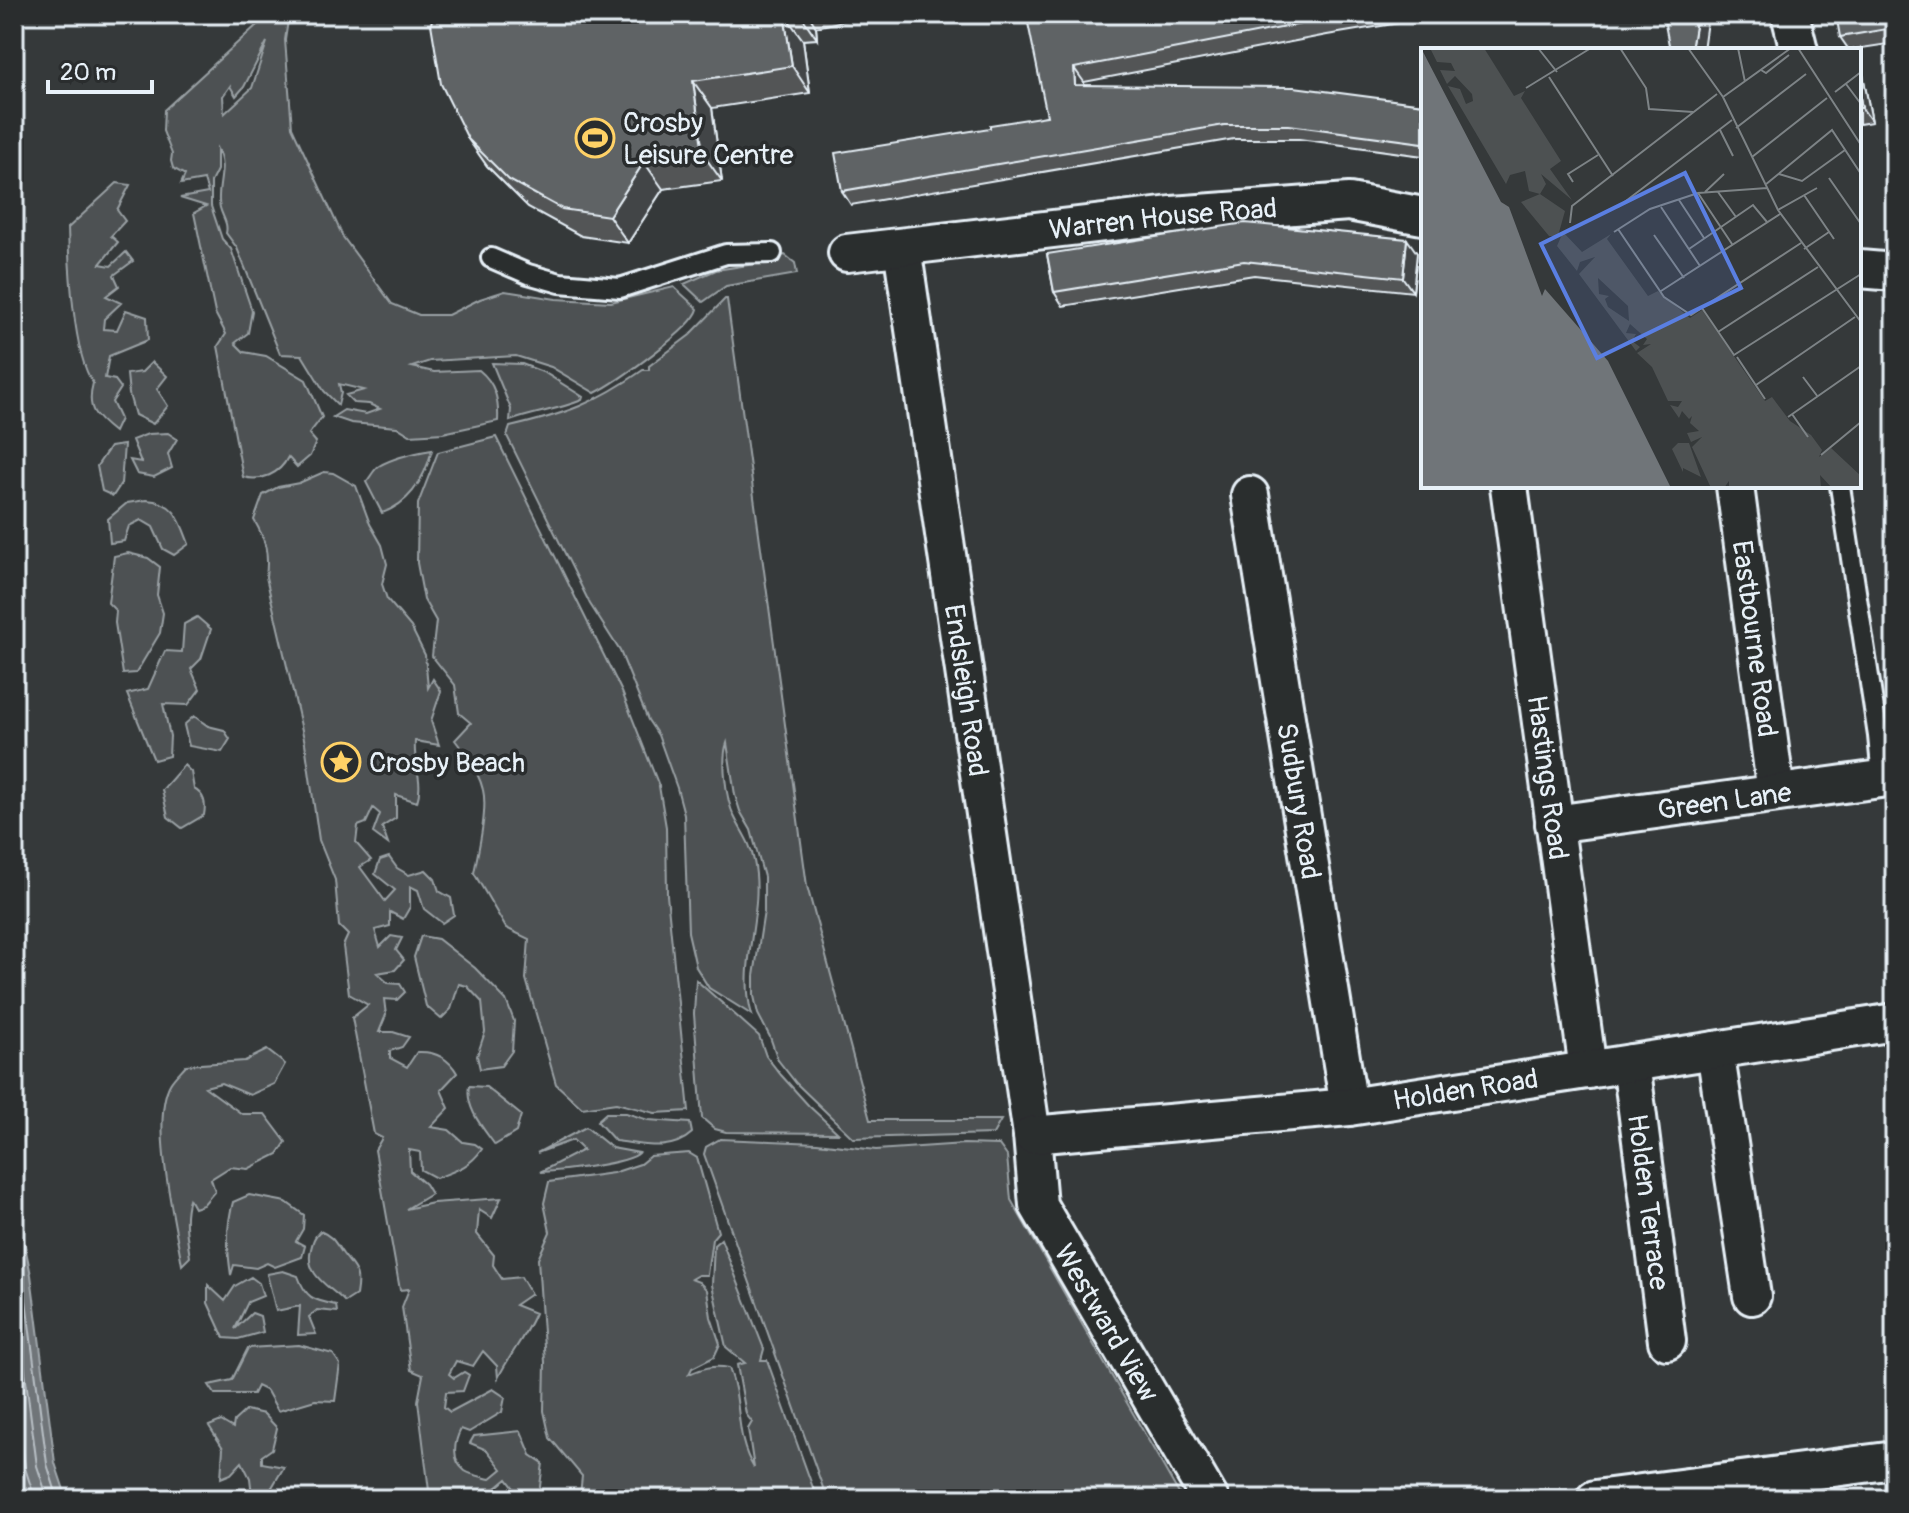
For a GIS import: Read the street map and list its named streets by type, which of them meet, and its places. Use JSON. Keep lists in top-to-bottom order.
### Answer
{
  "streets": {
    "street": [
      "Warren House Road",
      "Eastbourne Road",
      "Endsleigh Road",
      "Hastings Road",
      "Green Lane",
      "Sudbury Road",
      "Holden Road",
      "Holden Terrace",
      "Westward View"
    ]
  },
  "crossings": [
    ["Warren House Road", "Endsleigh Road"],
    ["Eastbourne Road", "Green Lane"],
    ["Endsleigh Road", "Holden Road"],
    ["Endsleigh Road", "Westward View"],
    ["Hastings Road", "Green Lane"],
    ["Hastings Road", "Holden Road"],
    ["Sudbury Road", "Holden Road"],
    ["Holden Road", "Holden Terrace"],
    ["Holden Road", "Westward View"]
  ],
  "places": {
    "sports": ["Crosby Leisure Centre"],
    "place": ["Crosby Beach"]
  },
  "scale_bar": "20 m"
}
